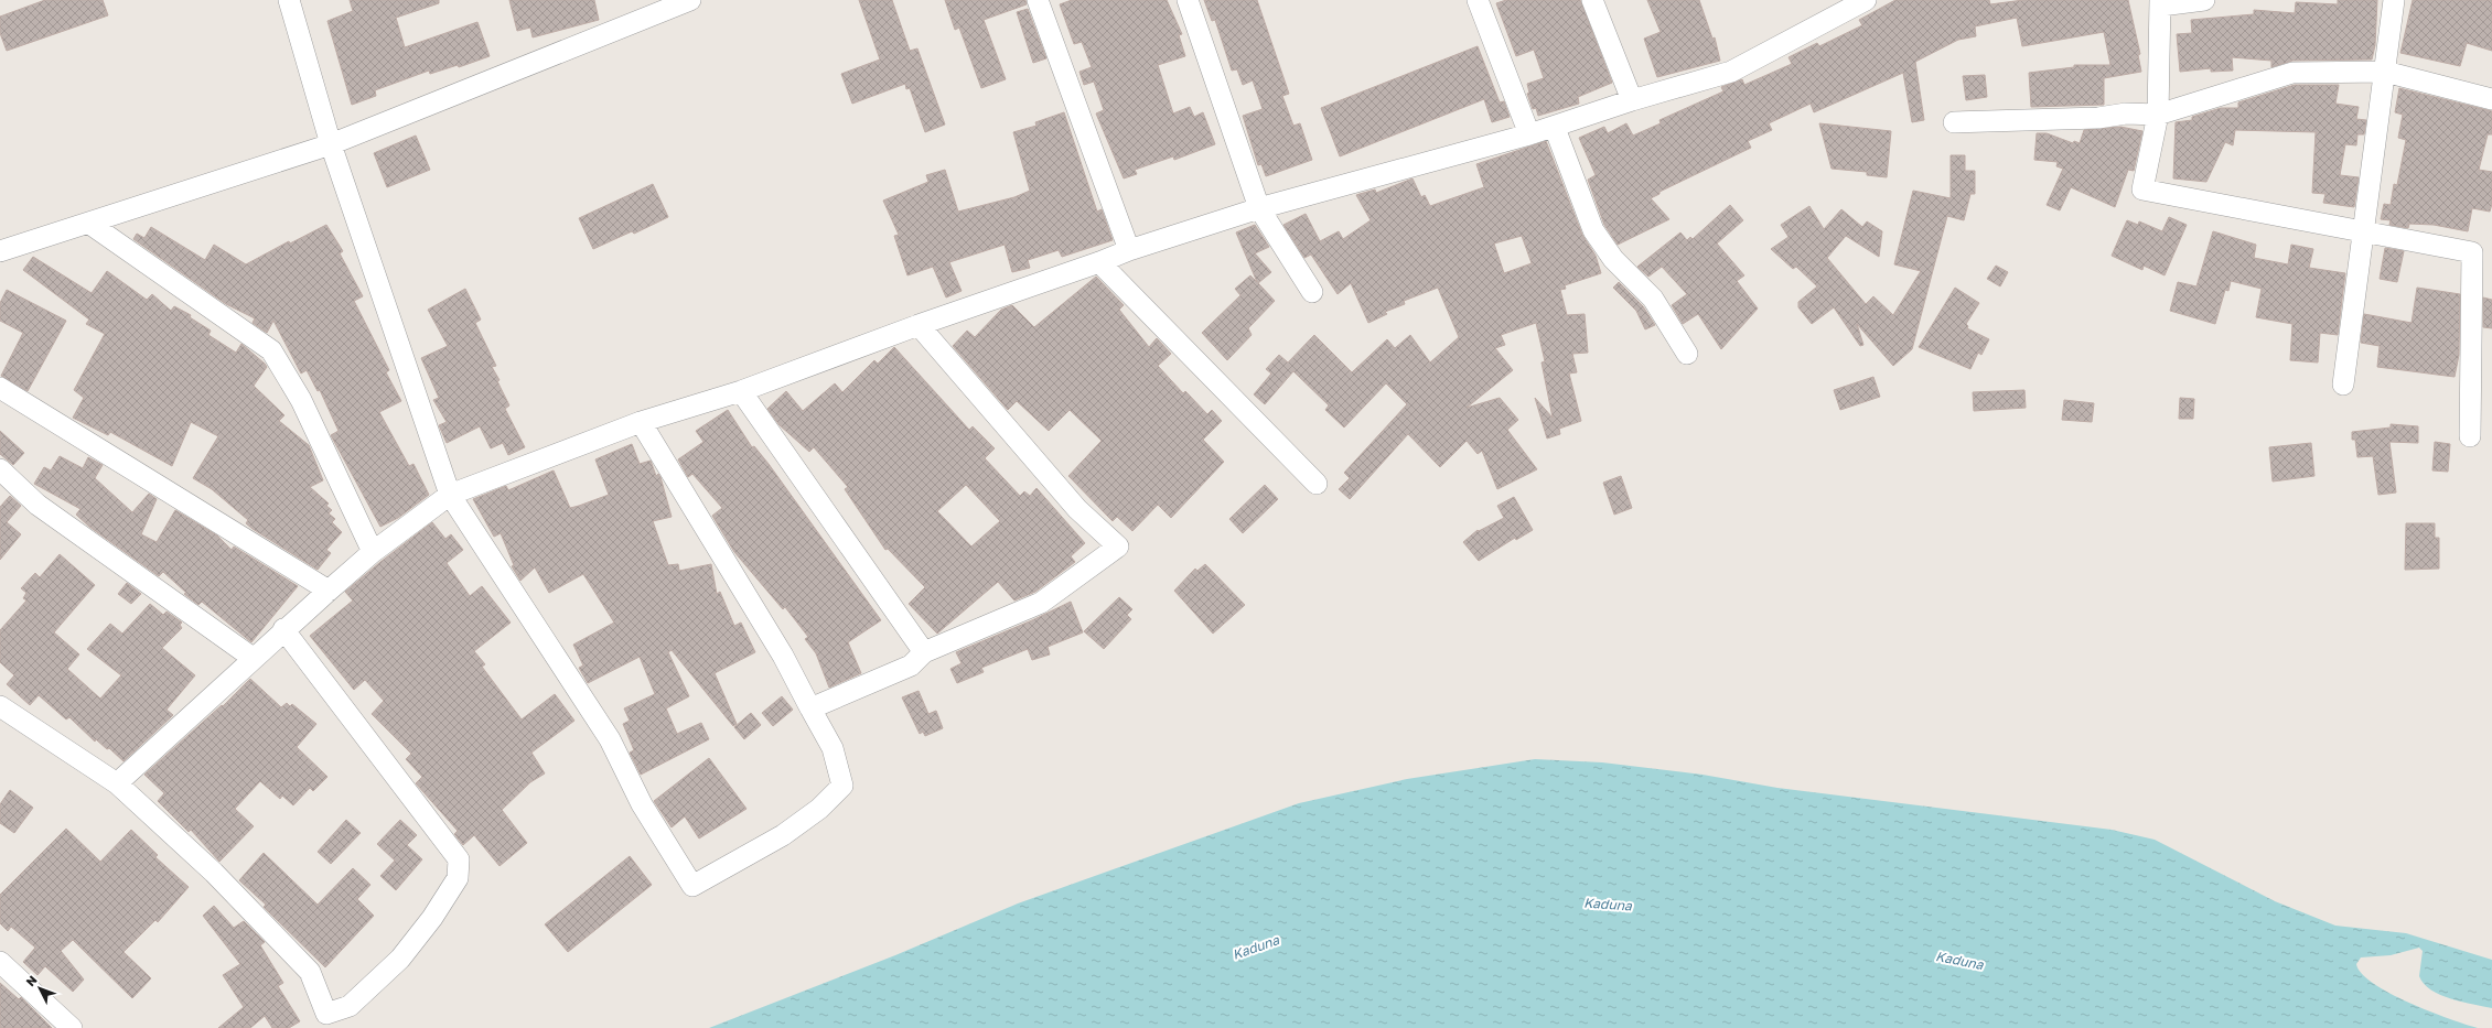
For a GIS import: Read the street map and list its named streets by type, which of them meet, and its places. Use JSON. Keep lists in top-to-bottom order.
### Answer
{
  "water": ["Kaduna"],
  "north": "top left"
}
